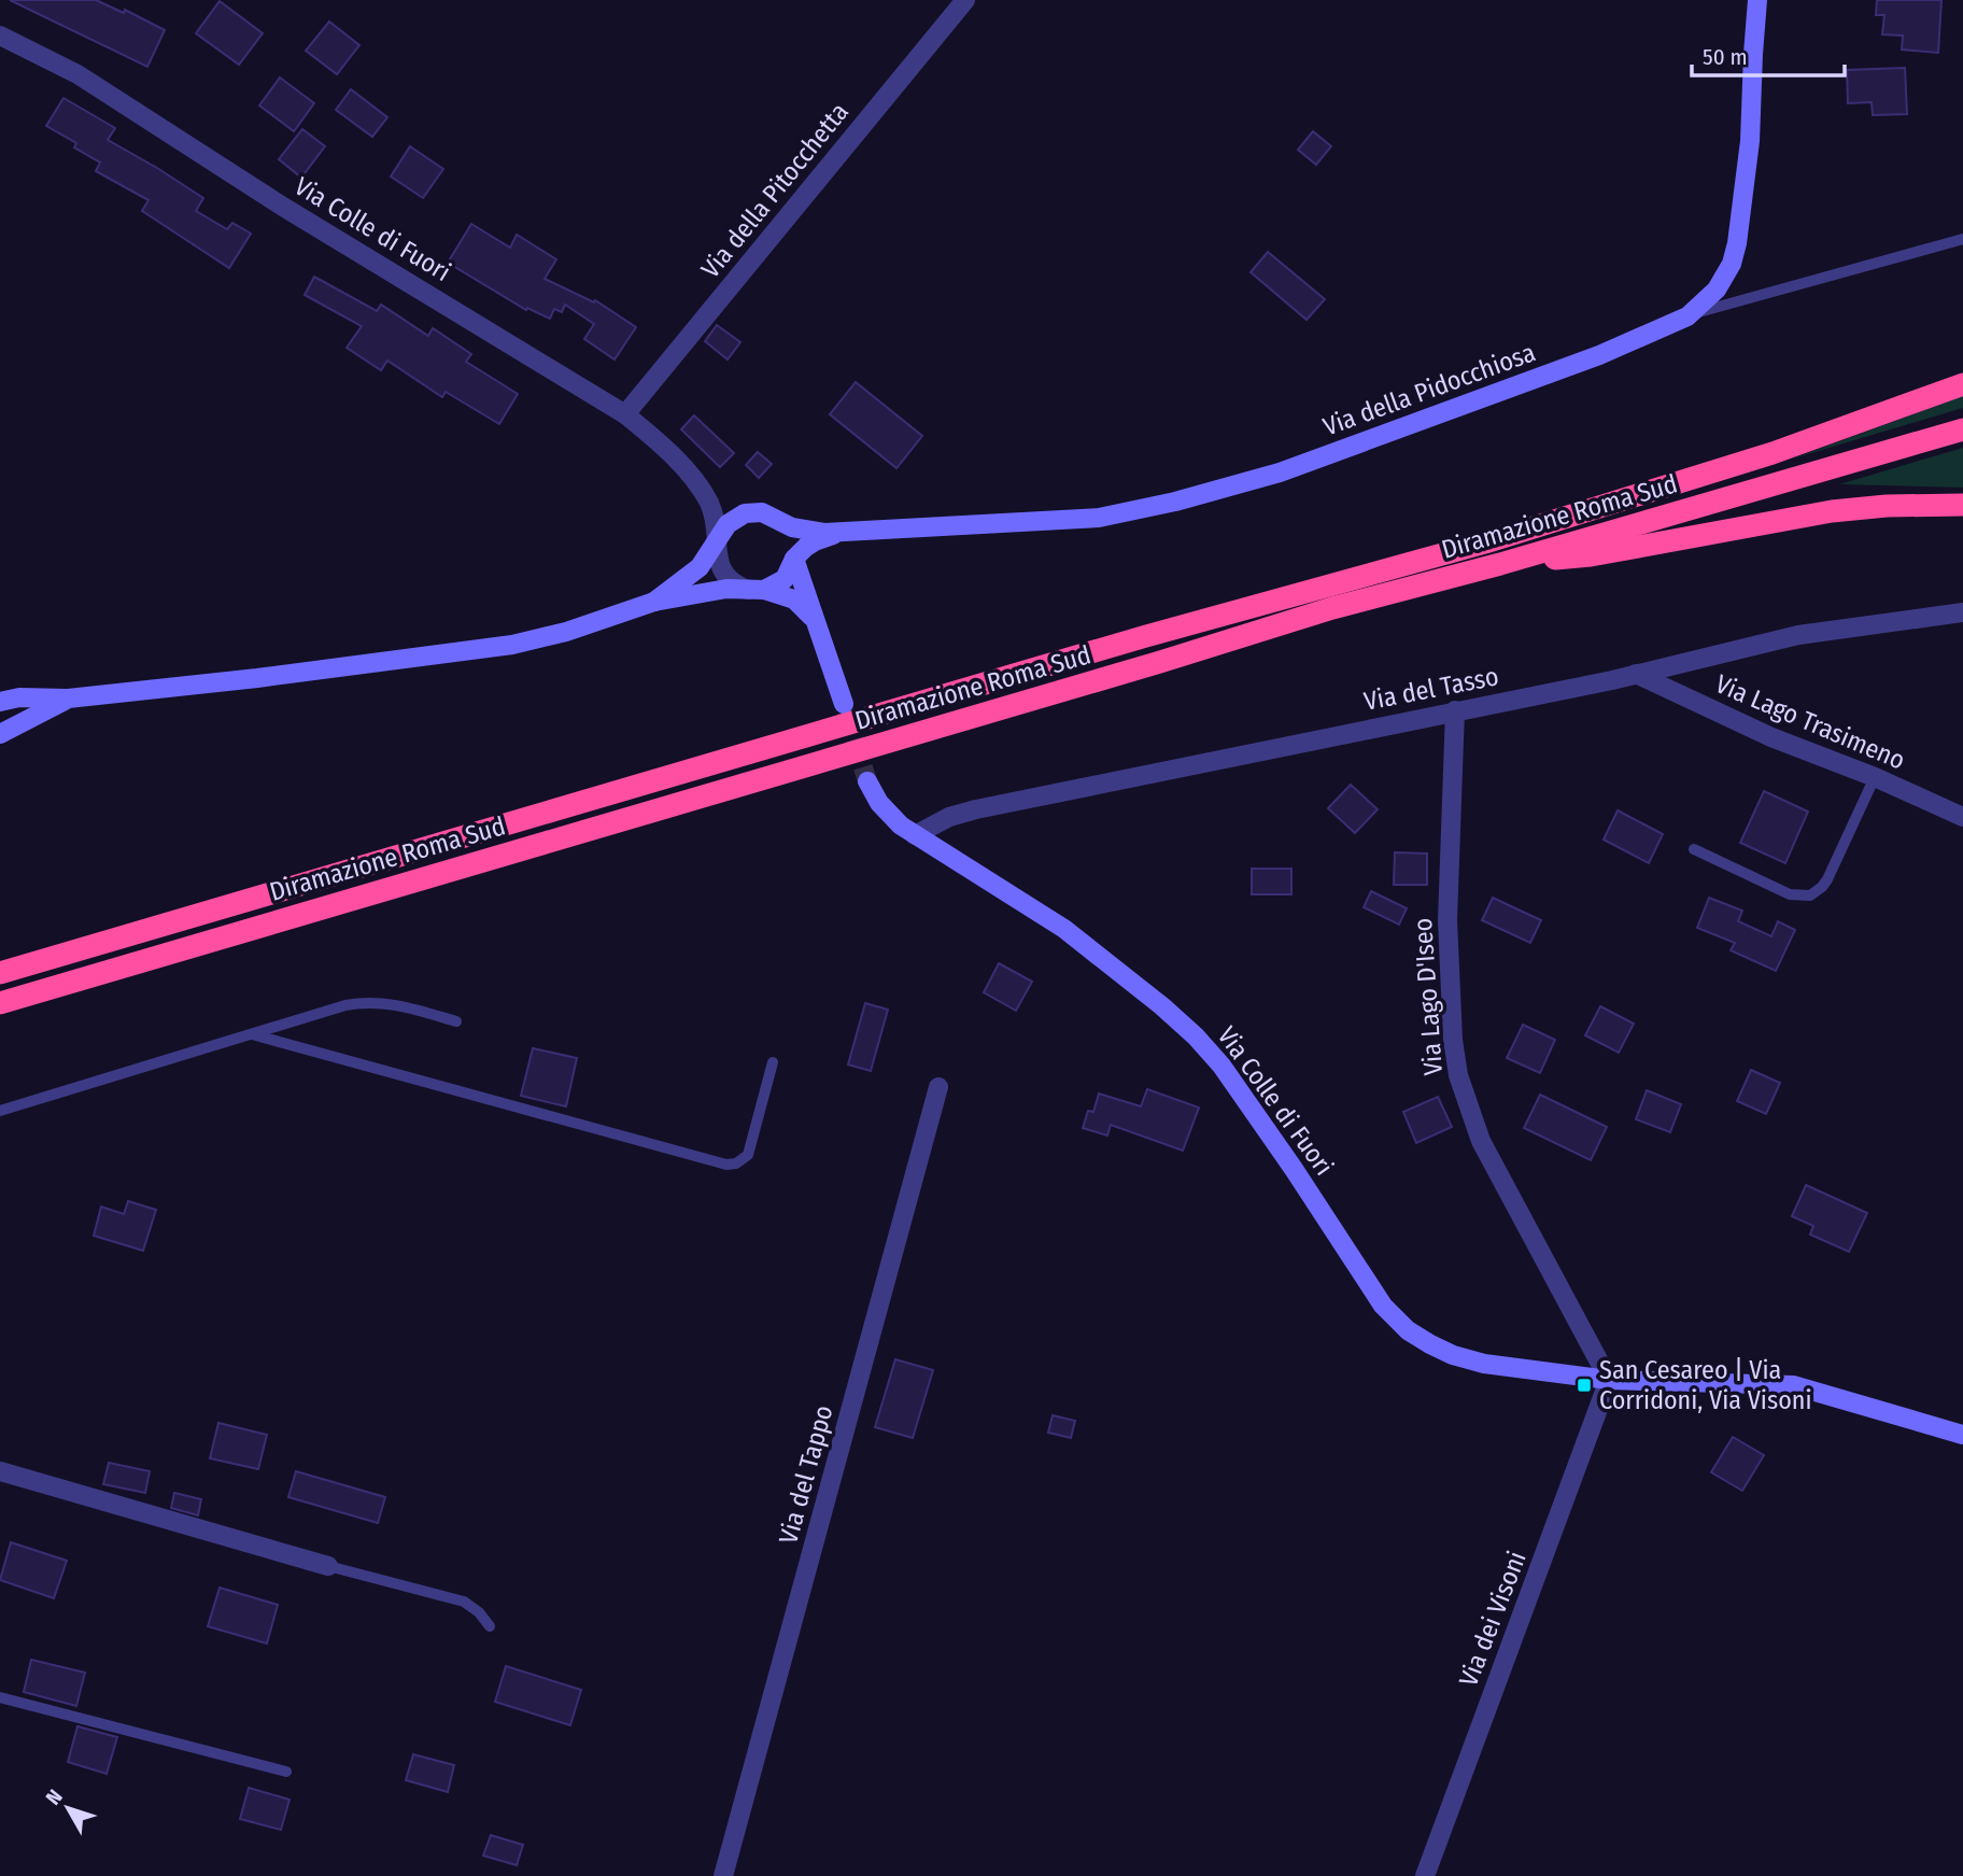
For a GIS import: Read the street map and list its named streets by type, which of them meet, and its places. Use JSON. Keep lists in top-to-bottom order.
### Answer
{
  "streets": {
    "highway": ["Diramazione Roma Sud"],
    "street": [
      "Via della Pitocchetta",
      "Via Colle di Fuori",
      "Via della Pidocchiosa",
      "Via del Tasso",
      "Via Lago Trasimeno",
      "Via Lago D'Iseo",
      "Via del Tappo",
      "Via dei Visoni"
    ]
  },
  "crossings": [
    ["Via della Pitocchetta", "Via Colle di Fuori"],
    ["Via Colle di Fuori", "Via della Pidocchiosa"],
    ["Via Colle di Fuori", "Via del Tasso"],
    ["Via Colle di Fuori", "Via Lago D'Iseo"],
    ["Via Colle di Fuori", "Via dei Visoni"],
    ["Via del Tasso", "Via Lago Trasimeno"],
    ["Via del Tasso", "Via Lago D'Iseo"],
    ["Via Lago D'Iseo", "Via dei Visoni"]
  ],
  "places": {
    "transit": ["San Cesareo | Via Corridoni, Via Visoni"]
  },
  "scale_bar": "50 m",
  "north": "top left"
}
